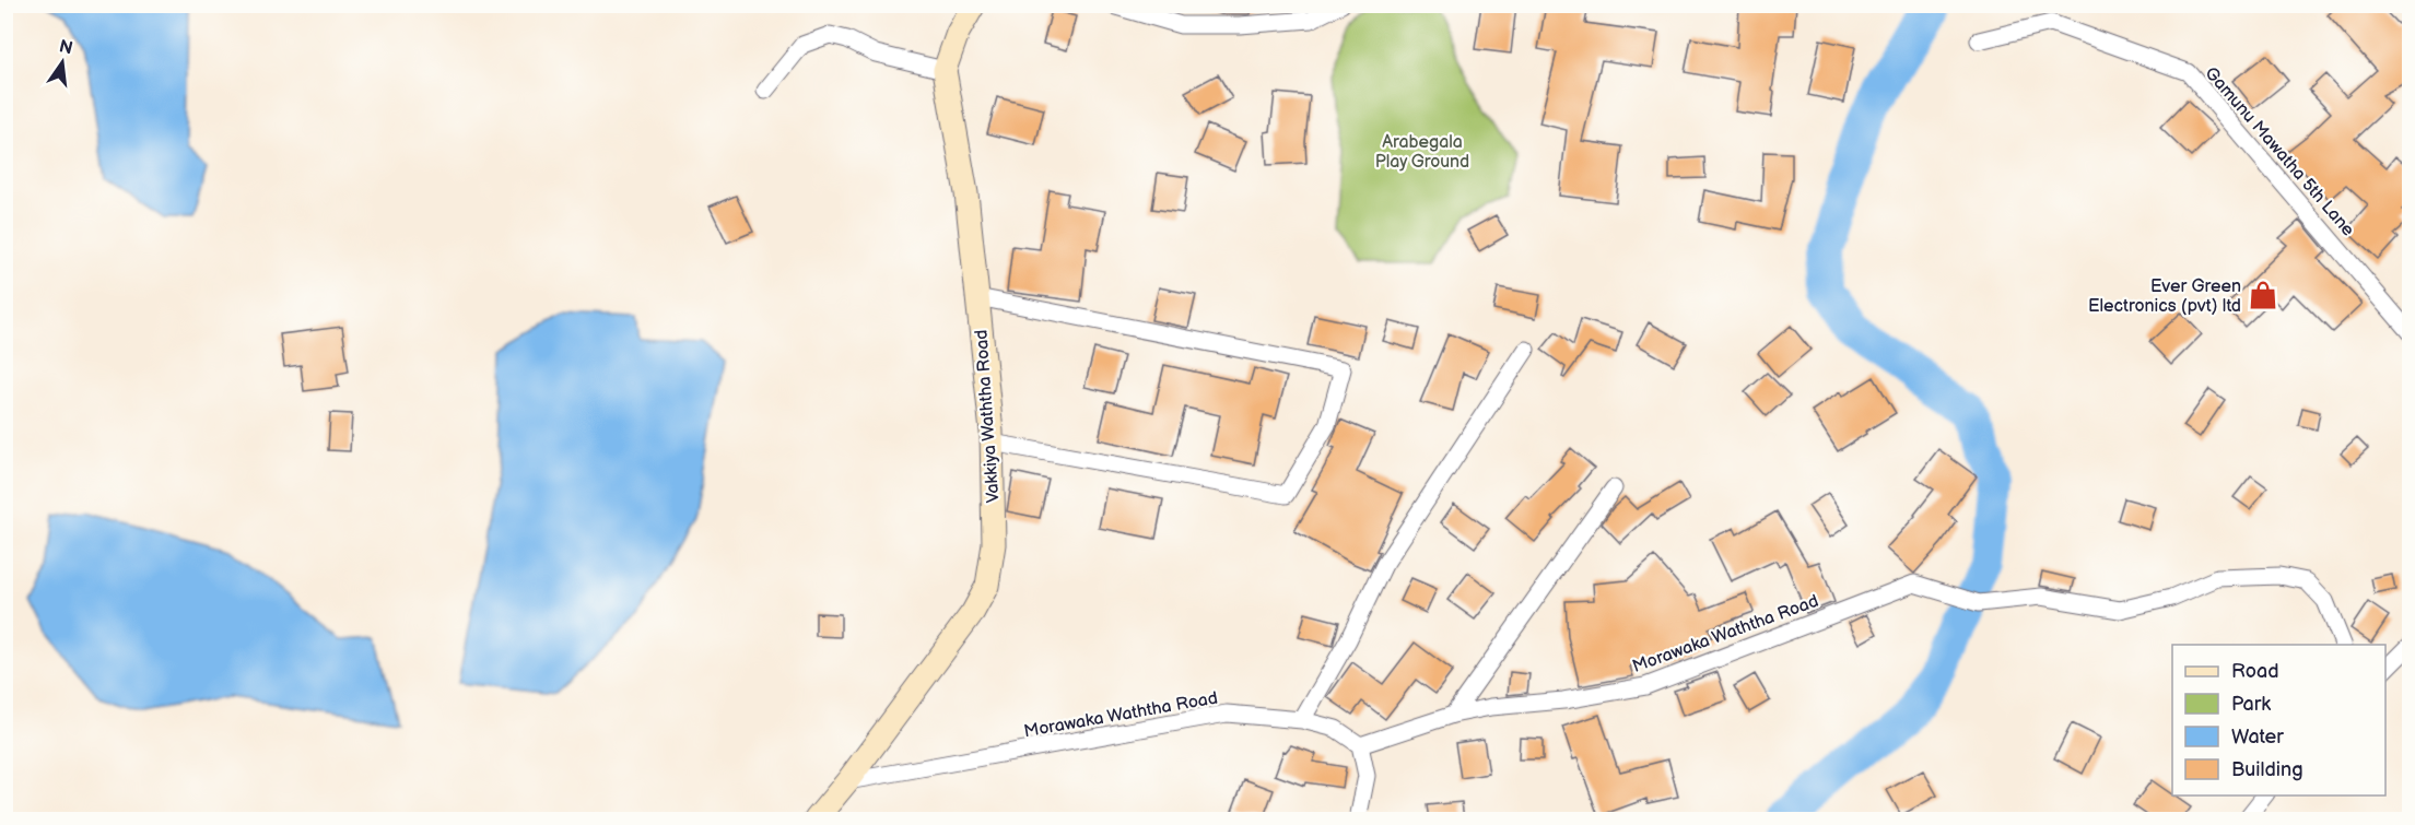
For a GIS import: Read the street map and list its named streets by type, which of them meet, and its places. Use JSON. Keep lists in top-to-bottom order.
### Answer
{
  "streets": {
    "street": ["Gamunu Mawatha 5th Lane", "Vakkiya Waththa Road", "Morawaka Waththa Road"]
  },
  "crossings": [
    ["Vakkiya Waththa Road", "Morawaka Waththa Road"]
  ],
  "parks": ["Arabegala Play Ground"],
  "places": {
    "shop": ["Ever Green Electronics (pvt) ltd"]
  },
  "legend": [
    "Road",
    "Park",
    "Water",
    "Building"
  ],
  "north": "top"
}
